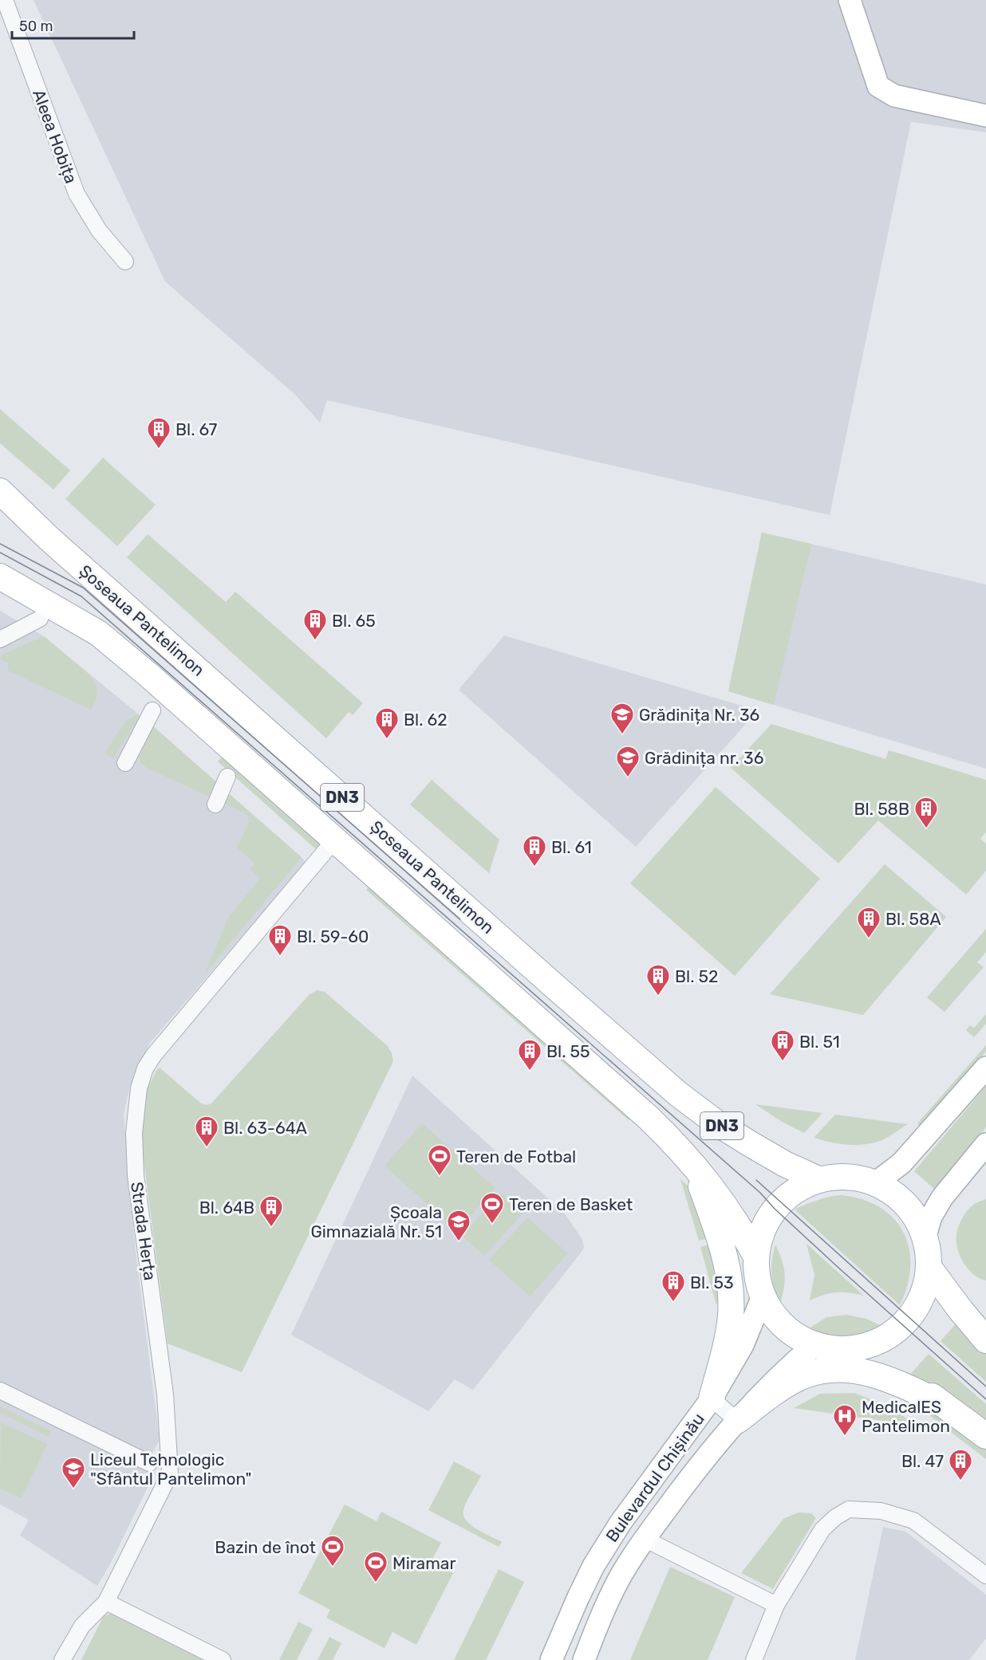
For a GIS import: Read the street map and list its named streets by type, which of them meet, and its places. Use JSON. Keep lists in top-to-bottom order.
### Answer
{
  "streets": {
    "main road": ["Șoseaua Pantelimon", "DN3", "Bulevardul Chișinău"],
    "street": ["Aleea Hobița", "Strada Herța"]
  },
  "crossings": [
    ["Șoseaua Pantelimon", "DN3"],
    ["DN3", "Strada Herța"],
    ["DN3", "Bulevardul Chișinău"]
  ],
  "places": {
    "building": [
      "Bl. 67",
      "Bl. 65",
      "Bl. 62",
      "Bl. 58B",
      "Bl. 61",
      "Bl. 58A",
      "Bl. 59-60",
      "Bl. 52",
      "Bl. 51",
      "Bl. 55",
      "Bl. 63-64A",
      "Bl. 64B",
      "Bl. 53",
      "Bl. 47"
    ],
    "school or university": [
      "Grădinița Nr. 36",
      "Grădinița nr. 36",
      "Școala Gimnazială Nr. 51",
      "Liceul Tehnologic \"Sfântul Pantelimon\""
    ],
    "sports": [
      "Teren de Fotbal",
      "Teren de Basket",
      "Bazin de înot",
      "Miramar"
    ],
    "hospital": ["MedicalES Pantelimon"]
  },
  "scale_bar": "50 m"
}
